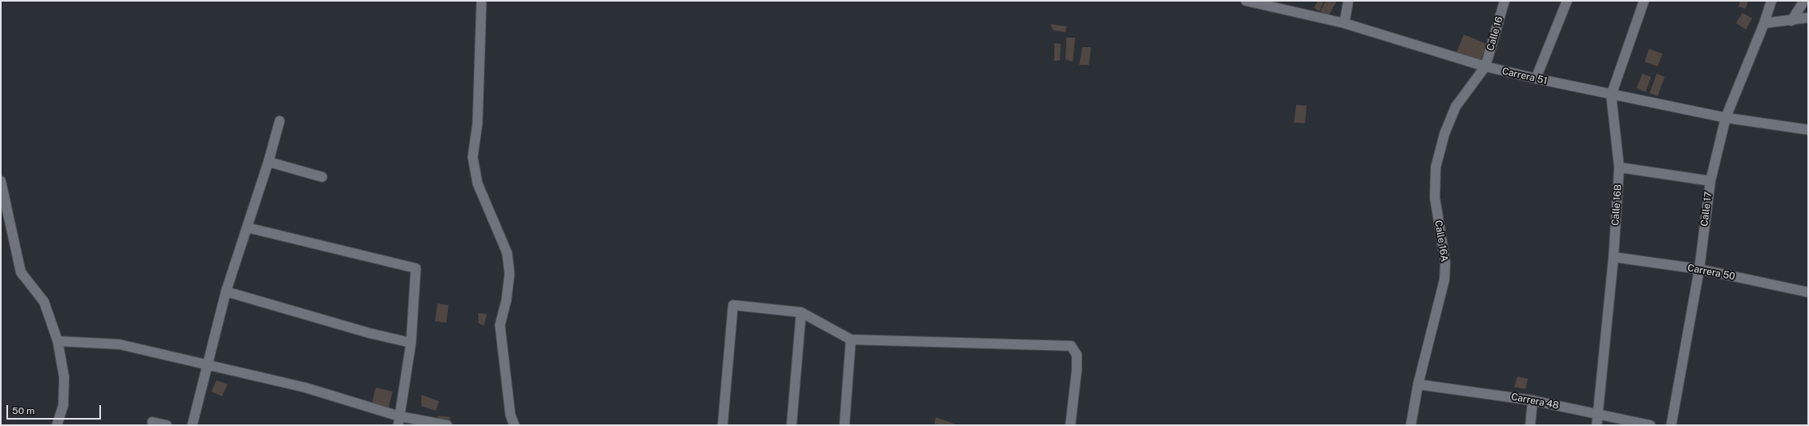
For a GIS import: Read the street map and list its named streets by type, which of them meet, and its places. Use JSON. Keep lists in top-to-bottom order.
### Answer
{
  "streets": {
    "street": [
      "Calle 16",
      "Carrera 51",
      "Calle 16B",
      "Calle 17",
      "Calle 16A",
      "Carrera 50",
      "Carrera 48"
    ]
  },
  "crossings": [
    ["Calle 16", "Carrera 51"],
    ["Calle 16", "Calle 16A"],
    ["Carrera 51", "Calle 16B"],
    ["Carrera 51", "Calle 17"],
    ["Carrera 51", "Calle 16A"],
    ["Calle 16B", "Carrera 50"],
    ["Calle 16B", "Carrera 48"],
    ["Calle 17", "Carrera 50"],
    ["Calle 16A", "Carrera 48"]
  ],
  "scale_bar": "50 m"
}
